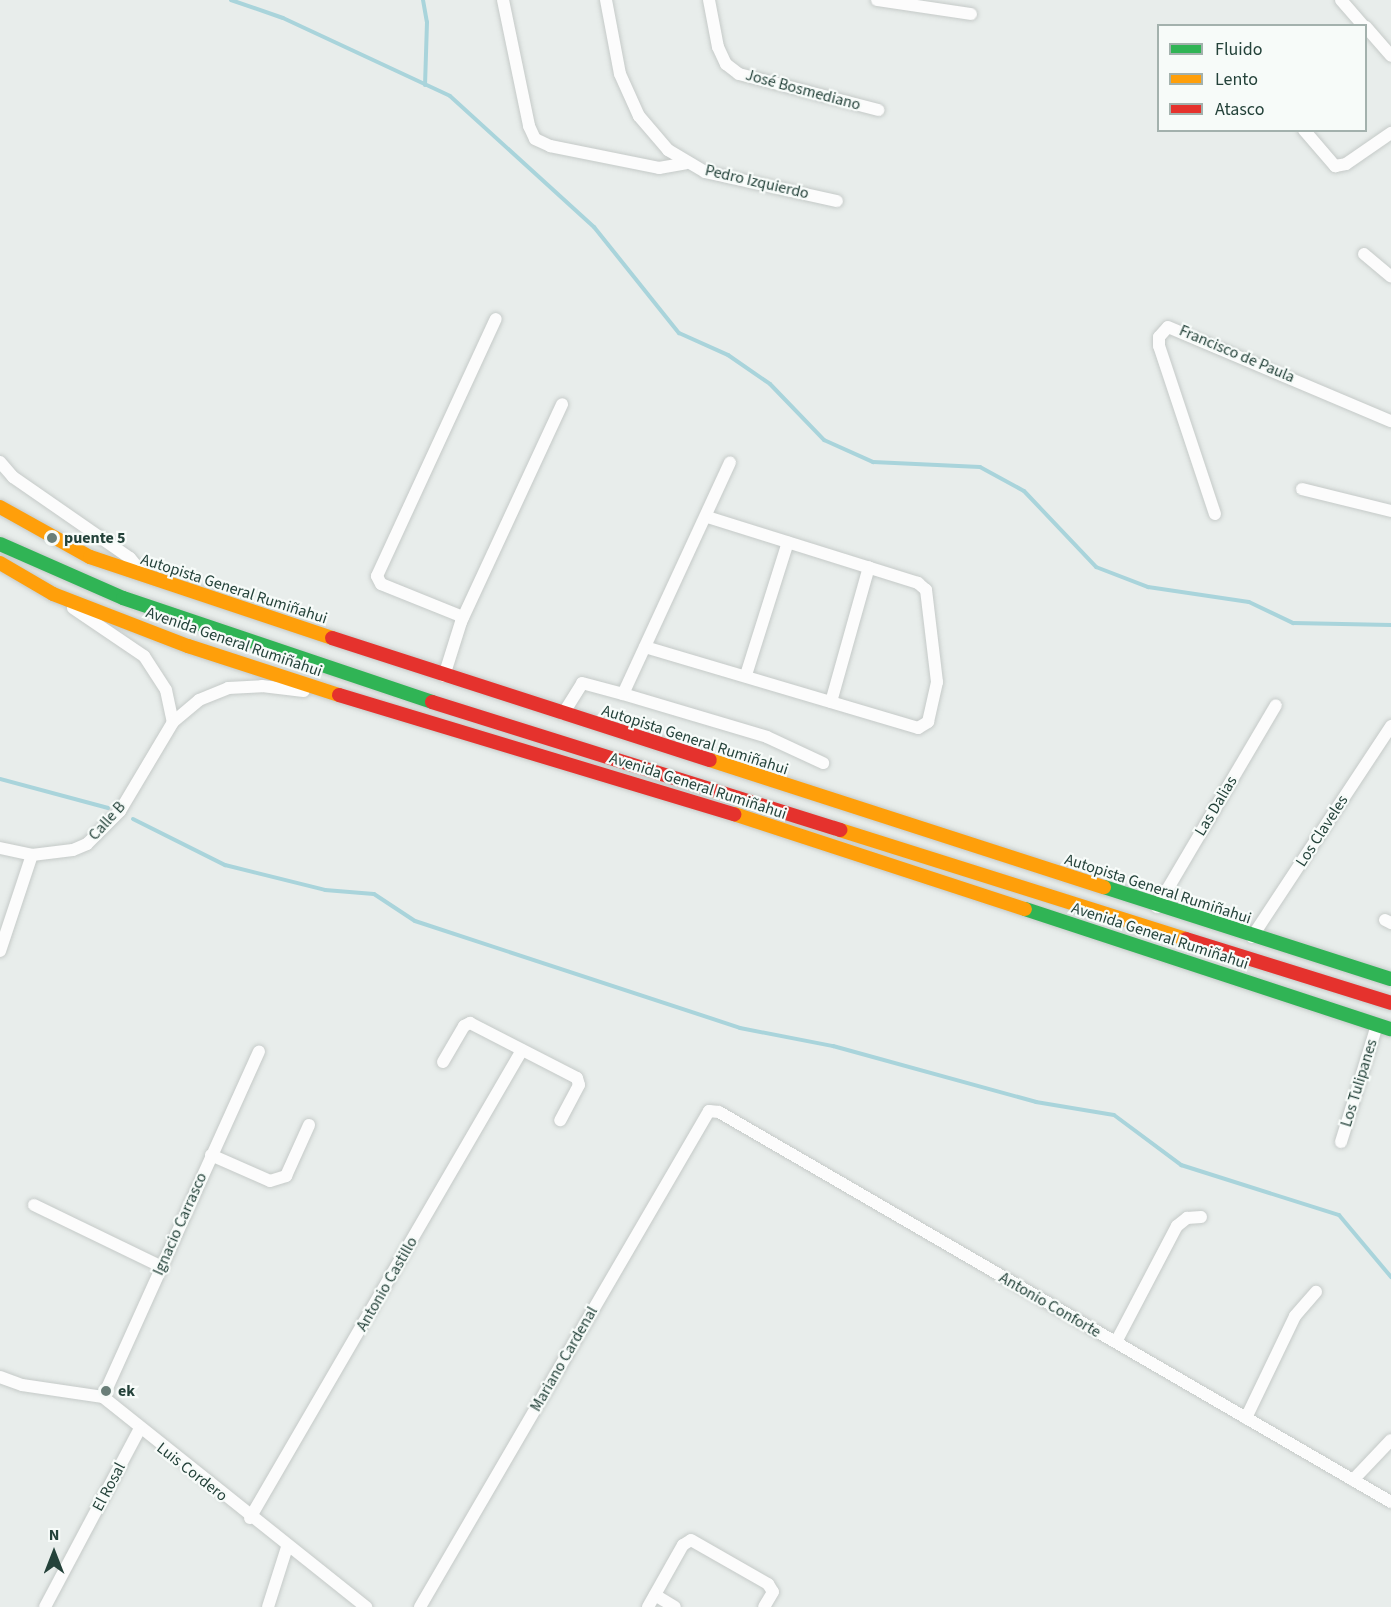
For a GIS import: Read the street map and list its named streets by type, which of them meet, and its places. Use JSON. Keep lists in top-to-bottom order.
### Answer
{
  "streets": {
    "main road": ["Autopista General Rumiñahui", "Avenida General Rumiñahui"],
    "street": [
      "José Bosmediano",
      "Pedro Izquierdo",
      "Francisco de Paula",
      "Las Dalias",
      "Calle B",
      "Los Claveles",
      "Los Tulipanes",
      "Ignacio Carrasco",
      "Antonio Castillo",
      "Antonio Conforte",
      "Mariano Cardenal",
      "Luis Cordero",
      "El Rosal"
    ]
  },
  "crossings": [
    ["Autopista General Rumiñahui", "Las Dalias"],
    ["Autopista General Rumiñahui", "Los Claveles"],
    ["Avenida General Rumiñahui", "Calle B"],
    ["Avenida General Rumiñahui", "Los Tulipanes"],
    ["Ignacio Carrasco", "Luis Cordero"],
    ["Antonio Castillo", "Luis Cordero"],
    ["Antonio Conforte", "Mariano Cardenal"],
    ["Luis Cordero", "El Rosal"]
  ],
  "places": ["puente 5", "ek"],
  "legend": ["Fluido", "Lento", "Atasco"],
  "north": "top"
}
